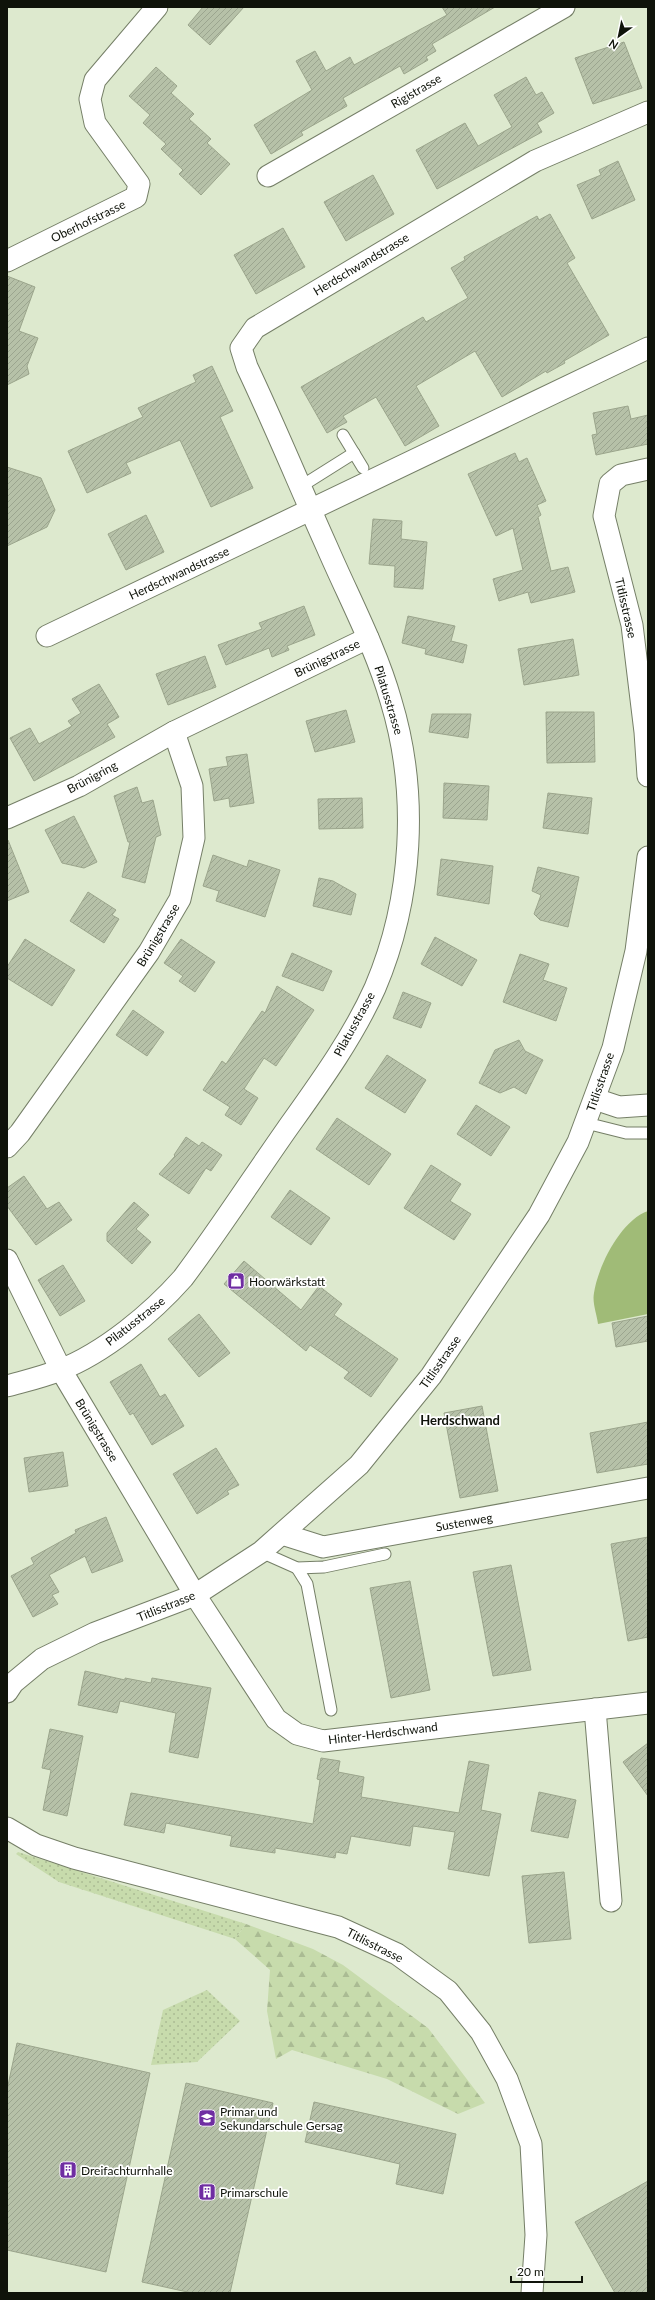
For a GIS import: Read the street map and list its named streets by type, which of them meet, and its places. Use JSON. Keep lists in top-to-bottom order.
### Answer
{
  "streets": {
    "street": [
      "Rigistrasse",
      "Oberhofstrasse",
      "Herdschwandstrasse",
      "Titlisstrasse",
      "Brünigstrasse",
      "Pilatusstrasse",
      "Brünigring",
      "Sustenweg",
      "Hinter-Herdschwand"
    ]
  },
  "crossings": [
    ["Herdschwandstrasse", "Pilatusstrasse"],
    ["Titlisstrasse", "Brünigstrasse"],
    ["Titlisstrasse", "Sustenweg"],
    ["Titlisstrasse", "Hinter-Herdschwand"],
    ["Brünigstrasse", "Pilatusstrasse"],
    ["Brünigstrasse", "Brünigring"],
    ["Brünigstrasse", "Hinter-Herdschwand"]
  ],
  "districts": ["Herdschwand"],
  "places": {
    "shop": ["Hoorwärkstatt"],
    "school or university": ["Primar und Sekundarschule Gersag"],
    "building": ["Dreifachturnhalle", "Primarschule"]
  },
  "scale_bar": "20 m",
  "north": "bottom left"
}
